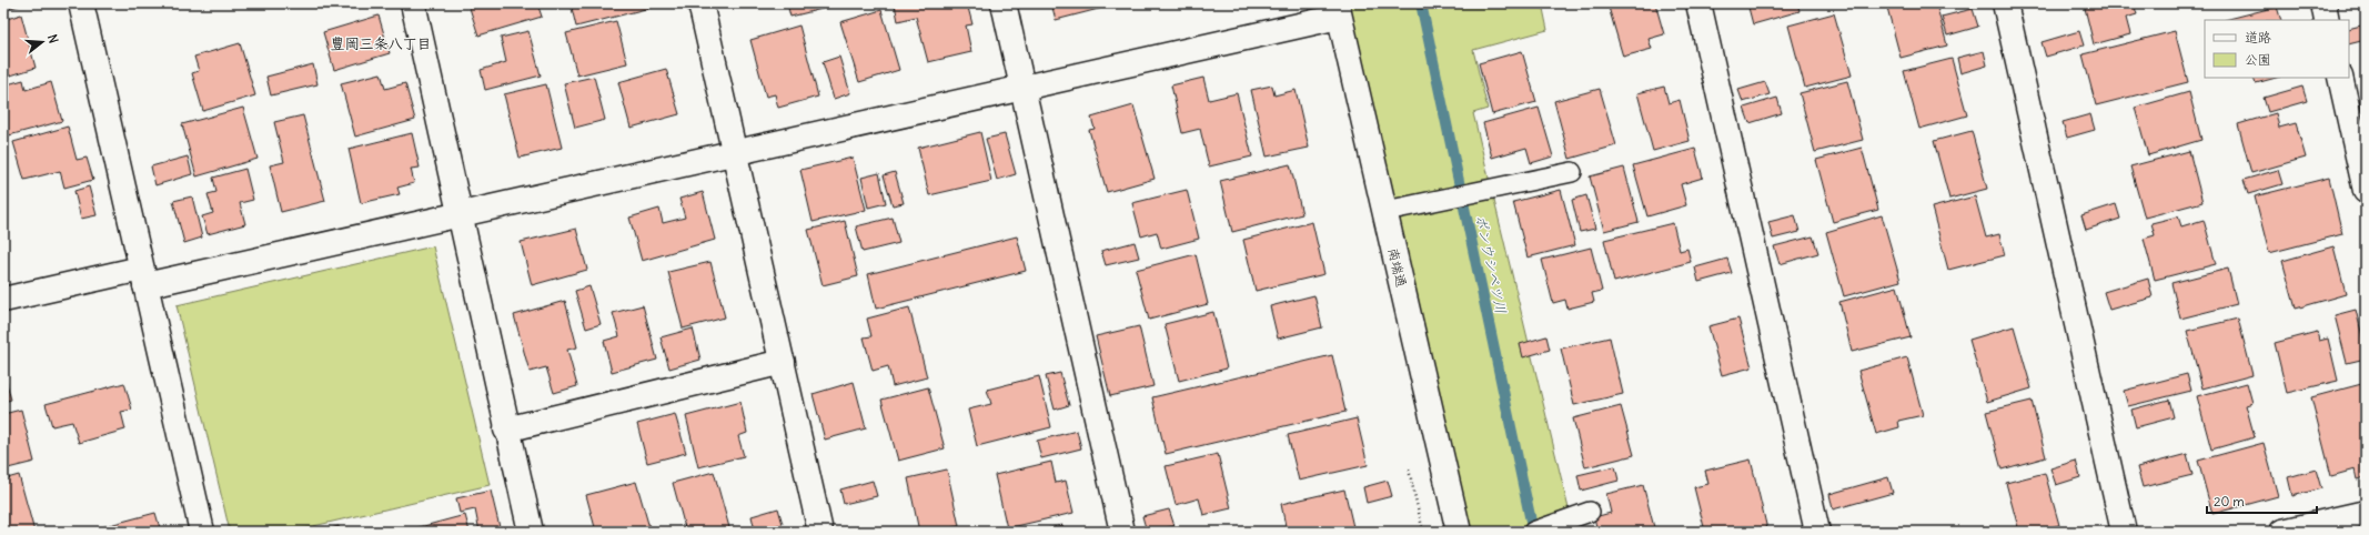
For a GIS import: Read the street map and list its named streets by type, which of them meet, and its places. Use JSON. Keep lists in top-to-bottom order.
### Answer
{
  "streets": {
    "street": ["南端通"]
  },
  "districts": ["豊岡三条八丁目"],
  "water": ["ポンウシベツ川"],
  "legend": ["道路", "公園"],
  "scale_bar": "20 m",
  "north": "right"
}
